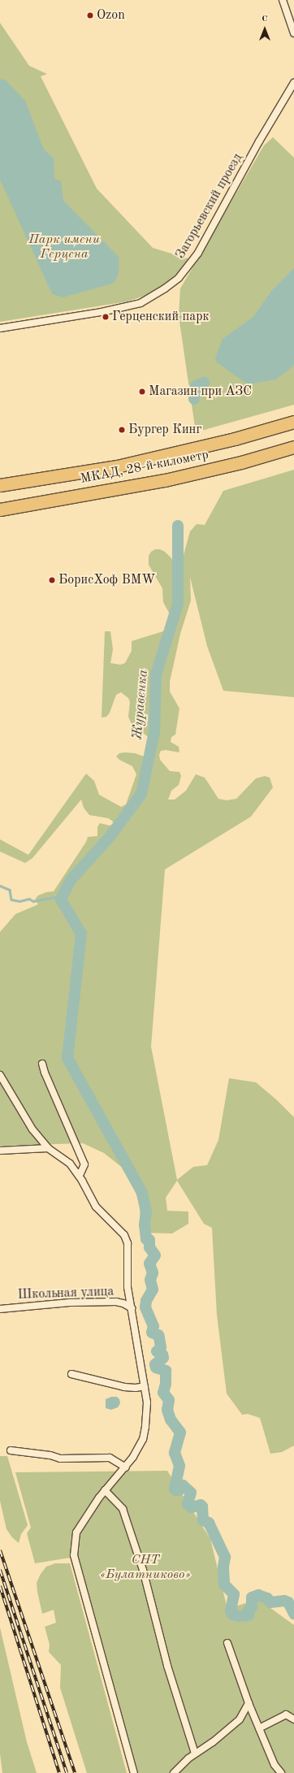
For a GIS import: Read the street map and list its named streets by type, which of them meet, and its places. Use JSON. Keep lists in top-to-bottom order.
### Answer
{
  "streets": {
    "highway": ["МКАД, 28-й километр"],
    "street": ["Загорьевский проезд", "Школьная улица"]
  },
  "water": ["Журавенка"],
  "parks": ["Парк имени Герцена", "СНТ «Булатниково»"],
  "places": [
    "Ozon",
    "Герценский парк",
    "Магазин при АЗС",
    "Бургер Кинг",
    "БорисХоф BMW"
  ],
  "north": "top"
}
